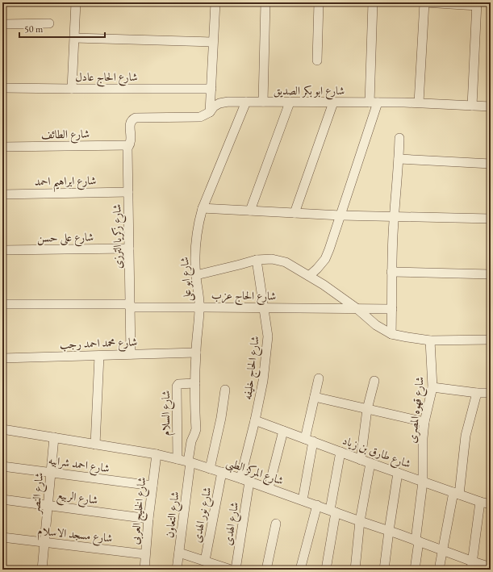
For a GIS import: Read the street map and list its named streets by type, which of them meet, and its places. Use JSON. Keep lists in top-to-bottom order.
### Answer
{
  "streets": {
    "street": [
      "شارع الحاج عادل",
      "شارع ابو بكر الصديق",
      "شارع الطائف",
      "شارع ابراهيم احمد",
      "شارع زكريا الترزى",
      "شارع على حسن",
      "شارع ابو على",
      "شارع الحاج عزب",
      "شارع محمد احمد رجب",
      "شارع الحاج خليفه",
      "شارع قهوه المصرى",
      "شارع السلام",
      "شارع طارق بن زياد",
      "شارع احمد شرابيه",
      "شارع المركز الطبى",
      "شارع النصر",
      "شارع الربيع",
      "شارع الخليج العربى",
      "شارع التعاون",
      "شارع نور الهدى",
      "شارع الهدى",
      "شارع مسجد الاسلام"
    ]
  },
  "crossings": [
    ["شارع ابو بكر الصديق", "شارع زكريا الترزى"],
    ["شارع ابو بكر الصديق", "شارع ابو على"],
    ["شارع الطائف", "شارع زكريا الترزى"],
    ["شارع ابراهيم احمد", "شارع زكريا الترزى"],
    ["شارع زكريا الترزى", "شارع على حسن"],
    ["شارع زكريا الترزى", "شارع الحاج عزب"],
    ["شارع زكريا الترزى", "شارع محمد احمد رجب"],
    ["شارع ابو على", "شارع الحاج عزب"],
    ["شارع ابو على", "شارع محمد احمد رجب"],
    ["شارع ابو على", "شارع السلام"],
    ["شارع ابو على", "شارع المركز الطبى"],
    ["شارع ابو على", "شارع التعاون"],
    ["شارع الحاج عزب", "شارع الحاج خليفه"],
    ["شارع الحاج عزب", "شارع قهوه المصرى"],
    ["شارع الحاج خليفه", "شارع طارق بن زياد"],
    ["شارع الحاج خليفه", "شارع المركز الطبى"],
    ["شارع قهوه المصرى", "شارع طارق بن زياد"],
    ["شارع قهوه المصرى", "شارع المركز الطبى"],
    ["شارع السلام", "شارع المركز الطبى"],
    ["شارع احمد شرابيه", "شارع النصر"],
    ["شارع احمد شرابيه", "شارع الخليج العربى"],
    ["شارع المركز الطبى", "شارع النصر"],
    ["شارع المركز الطبى", "شارع الخليج العربى"],
    ["شارع المركز الطبى", "شارع التعاون"],
    ["شارع المركز الطبى", "شارع نور الهدى"],
    ["شارع المركز الطبى", "شارع الهدى"],
    ["شارع النصر", "شارع الربيع"],
    ["شارع النصر", "شارع مسجد الاسلام"],
    ["شارع الربيع", "شارع الخليج العربى"],
    ["شارع الخليج العربى", "شارع مسجد الاسلام"]
  ],
  "scale_bar": "50 m"
}
